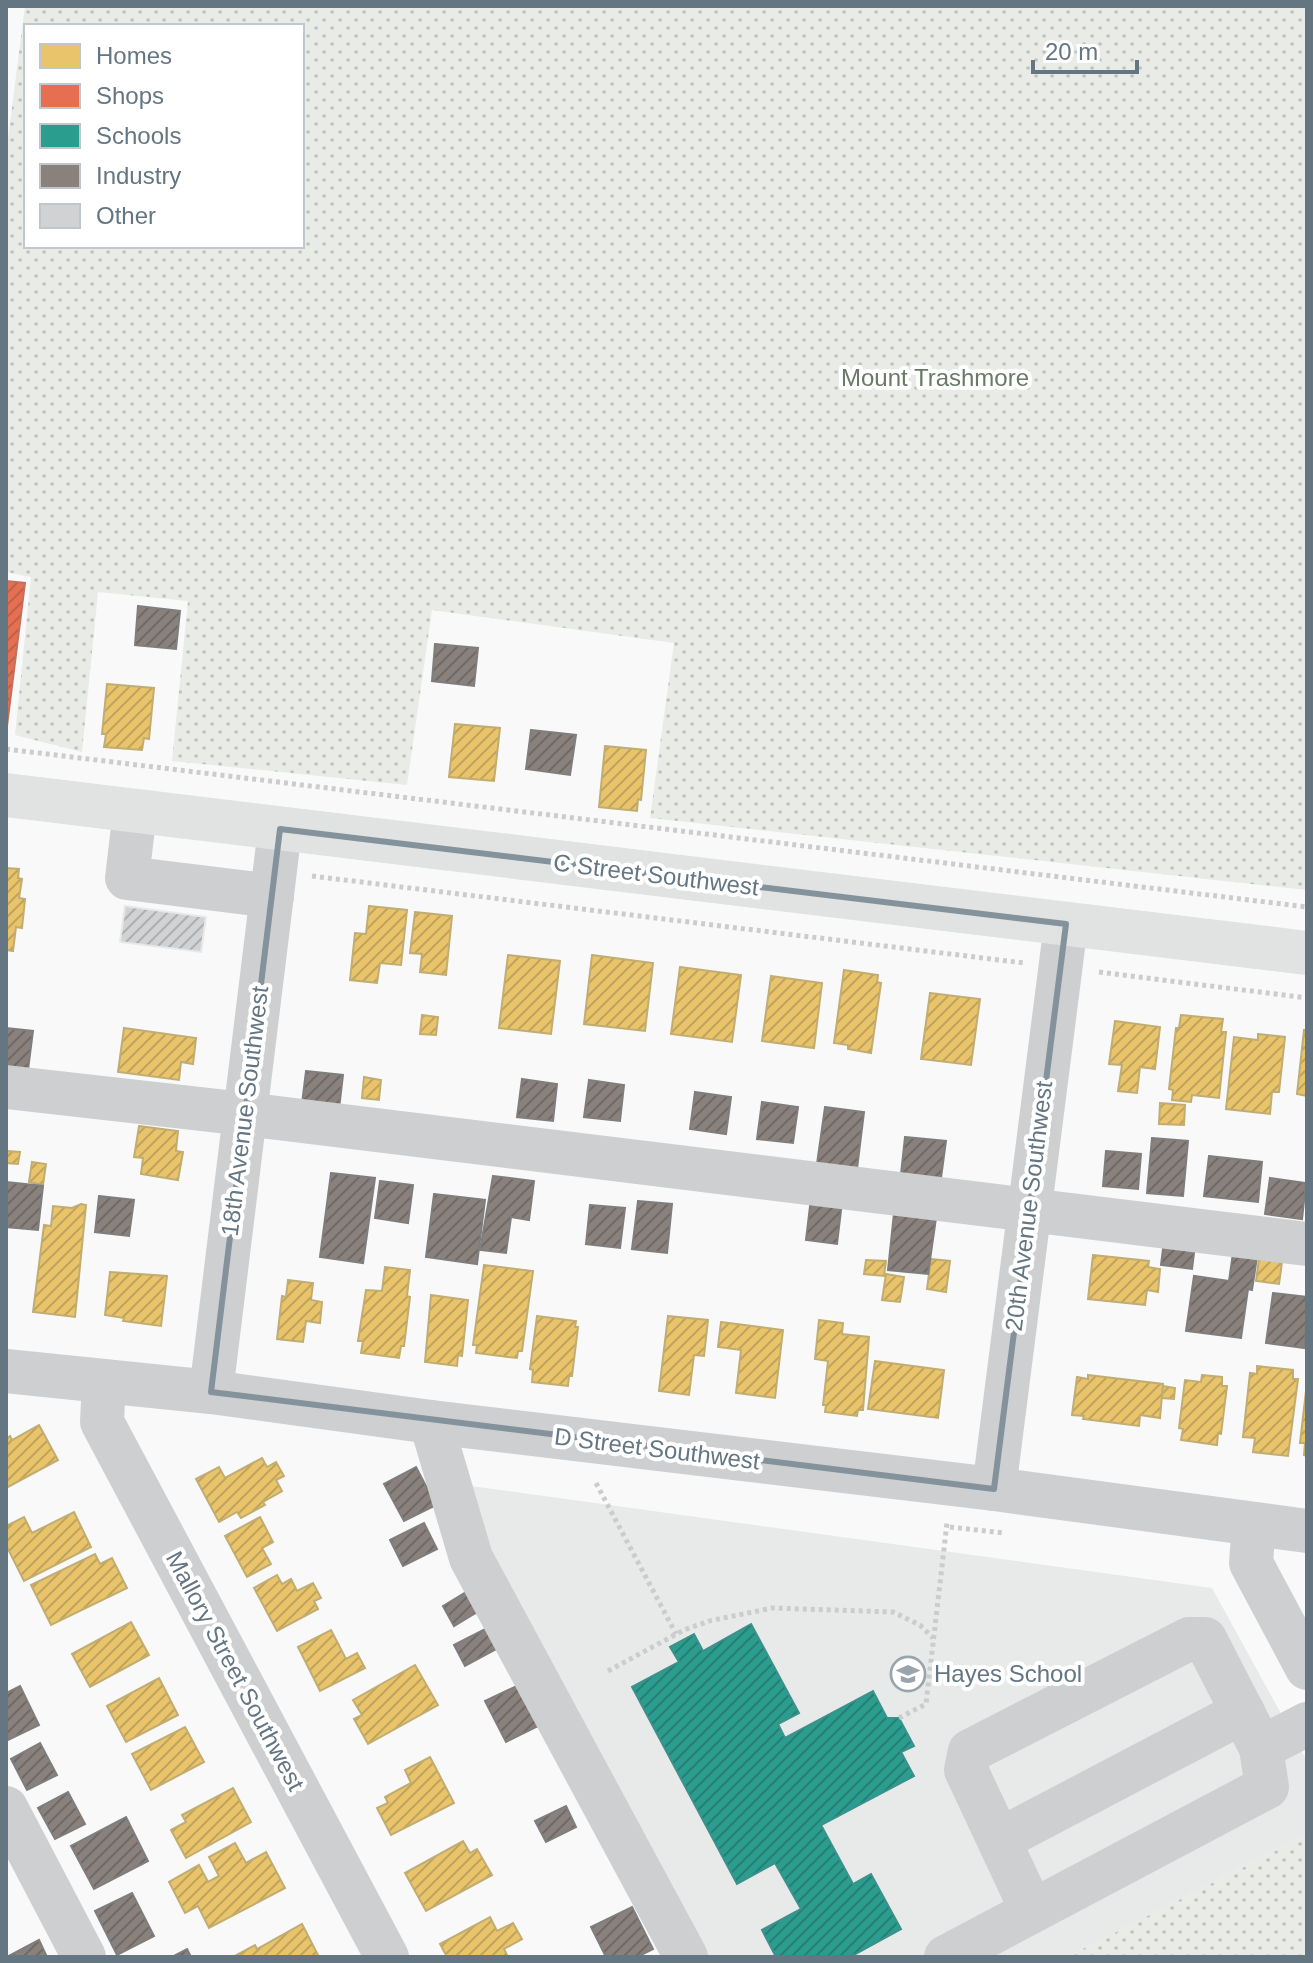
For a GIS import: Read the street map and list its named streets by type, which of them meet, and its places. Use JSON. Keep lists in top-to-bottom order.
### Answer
{
  "streets": {
    "main road": ["C Street Southwest"],
    "street": [
      "18th Avenue Southwest",
      "20th Avenue Southwest",
      "D Street Southwest",
      "Mallory Street Southwest"
    ]
  },
  "crossings": [
    ["C Street Southwest", "18th Avenue Southwest"],
    ["C Street Southwest", "20th Avenue Southwest"],
    ["18th Avenue Southwest", "D Street Southwest"],
    ["20th Avenue Southwest", "D Street Southwest"],
    ["D Street Southwest", "Mallory Street Southwest"]
  ],
  "parks": ["Mount Trashmore"],
  "places": {
    "school or university": ["Hayes School"]
  },
  "legend": [
    "Homes",
    "Shops",
    "Schools",
    "Industry",
    "Other"
  ],
  "scale_bar": "20 m"
}
